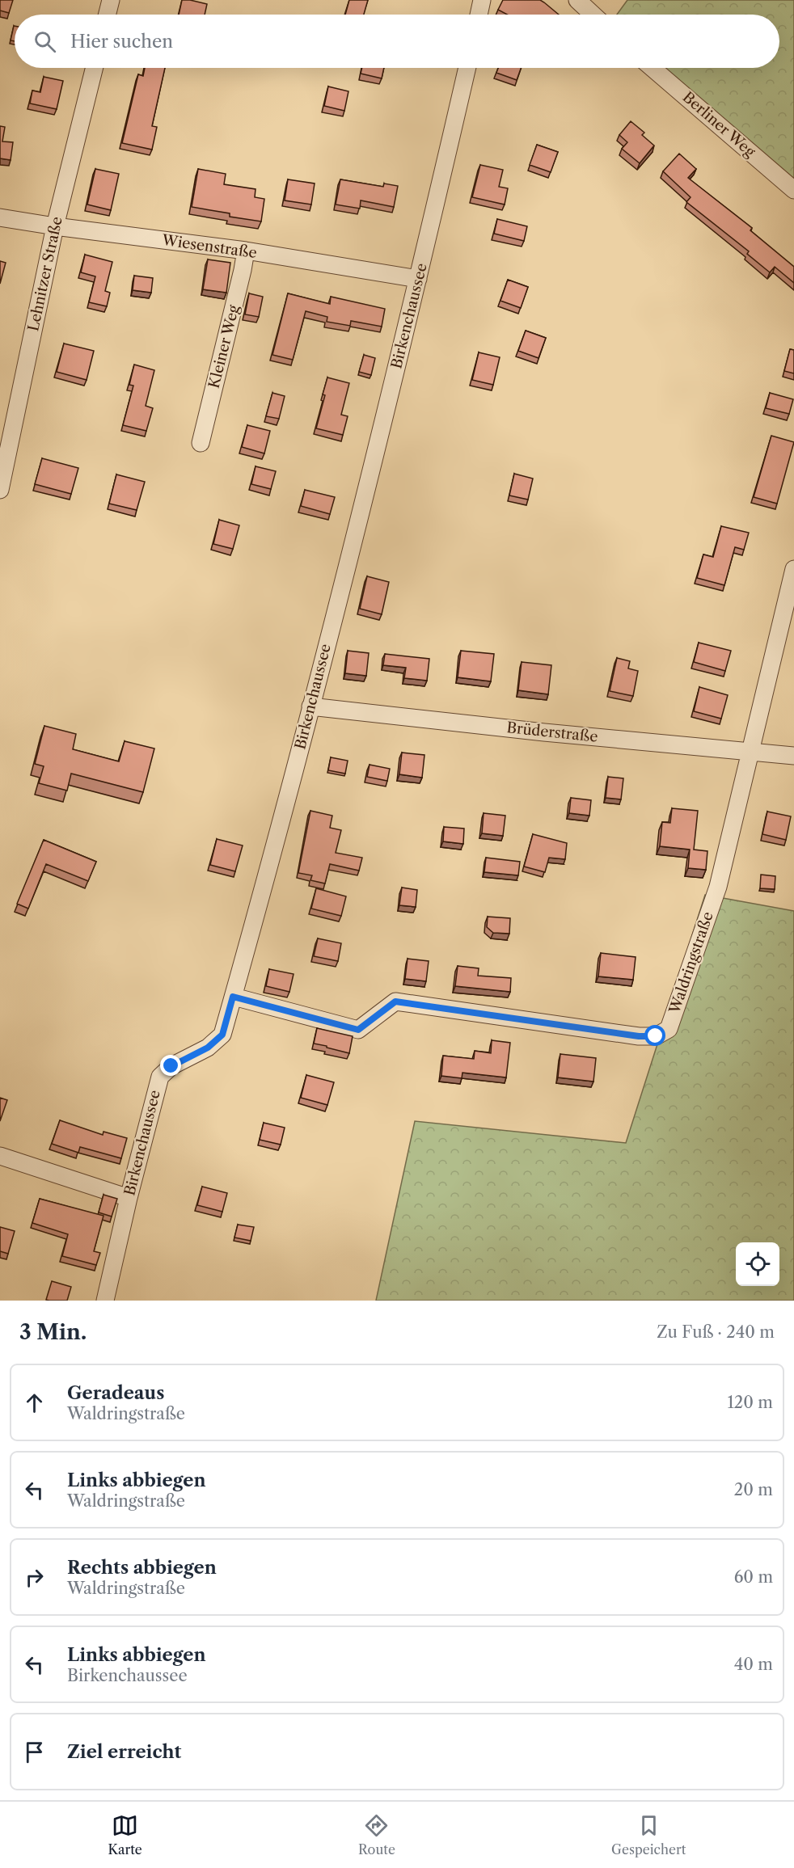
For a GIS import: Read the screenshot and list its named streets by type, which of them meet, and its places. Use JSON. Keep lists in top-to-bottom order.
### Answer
{
  "streets": {
    "street": [
      "Berliner Weg",
      "Wiesenstraße",
      "Lehnitzer Straße",
      "Birkenchaussee",
      "Kleiner Weg",
      "Brüderstraße",
      "Waldringstraße"
    ]
  },
  "crossings": [
    ["Wiesenstraße", "Lehnitzer Straße"],
    ["Wiesenstraße", "Birkenchaussee"],
    ["Wiesenstraße", "Kleiner Weg"],
    ["Birkenchaussee", "Brüderstraße"],
    ["Birkenchaussee", "Waldringstraße"],
    ["Brüderstraße", "Waldringstraße"]
  ],
  "page": {
    "search": "Hier suchen",
    "heading": ["3 Min.", "Zu Fuß · 240 m"],
    "list": [
      ["Geradeaus", "Waldringstraße", "120 m"],
      ["Links abbiegen", "Waldringstraße", "20 m"],
      ["Rechts abbiegen", "Waldringstraße", "60 m"],
      ["Links abbiegen", "Birkenchaussee", "40 m"],
      "Ziel erreicht"
    ],
    "nav": ["Karte", "Route", "Gespeichert"]
  }
}
